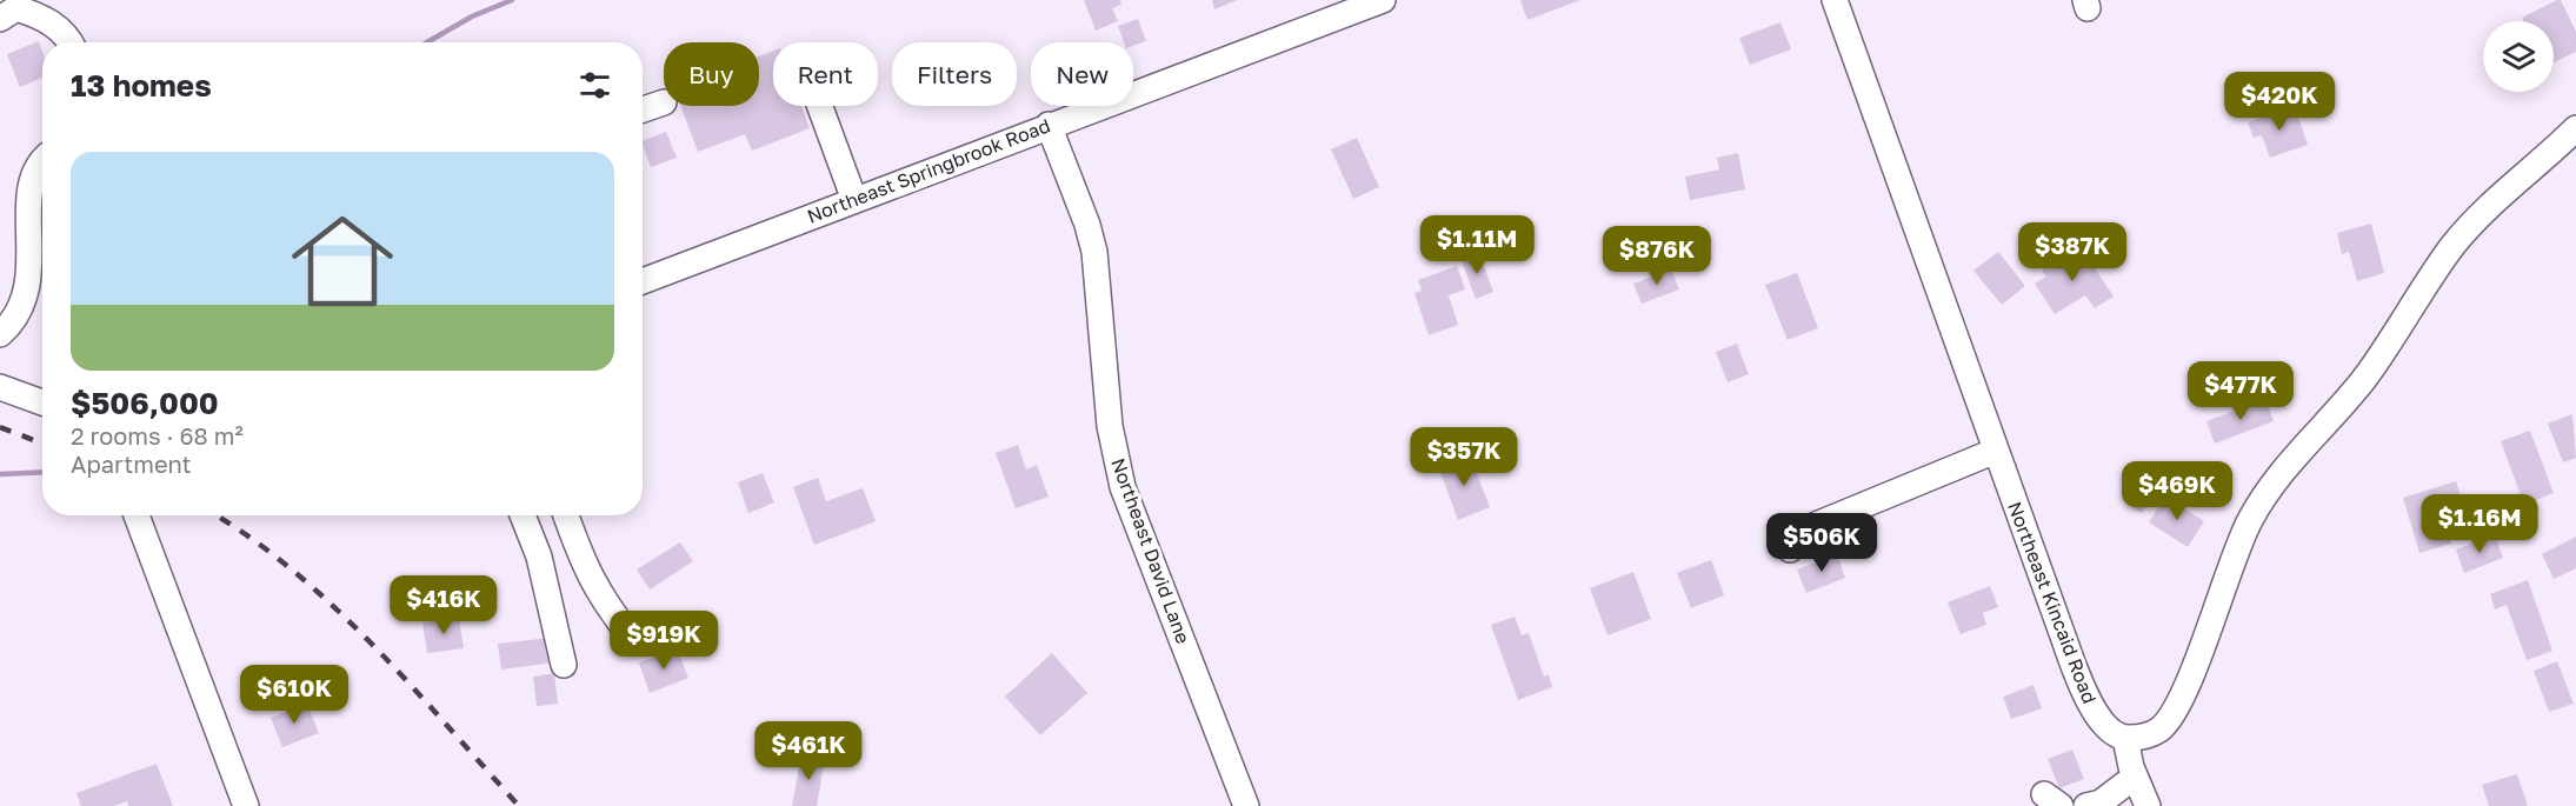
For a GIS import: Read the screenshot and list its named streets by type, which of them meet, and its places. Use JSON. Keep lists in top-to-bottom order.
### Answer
{
  "streets": {
    "street": ["Northeast Springbrook Road", "Northeast David Lane", "Northeast Kincaid Road"]
  },
  "crossings": [
    ["Northeast Springbrook Road", "Northeast David Lane"]
  ],
  "page": {
    "chip": [
      "Buy",
      "Rent",
      "Filters",
      "New"
    ],
    "heading": "13 homes",
    "price": [
      "$420K",
      "$1.11M",
      "$387K",
      "$876K",
      "$477K",
      "$357K",
      "$469K",
      "$1.16M",
      "$506K",
      "$416K",
      "$919K",
      "$610K",
      "$461K"
    ],
    "list": [
      {
        "name": "$506,000",
        "note": "2 rooms · 68 m² · Apartment"
      }
    ]
  }
}
